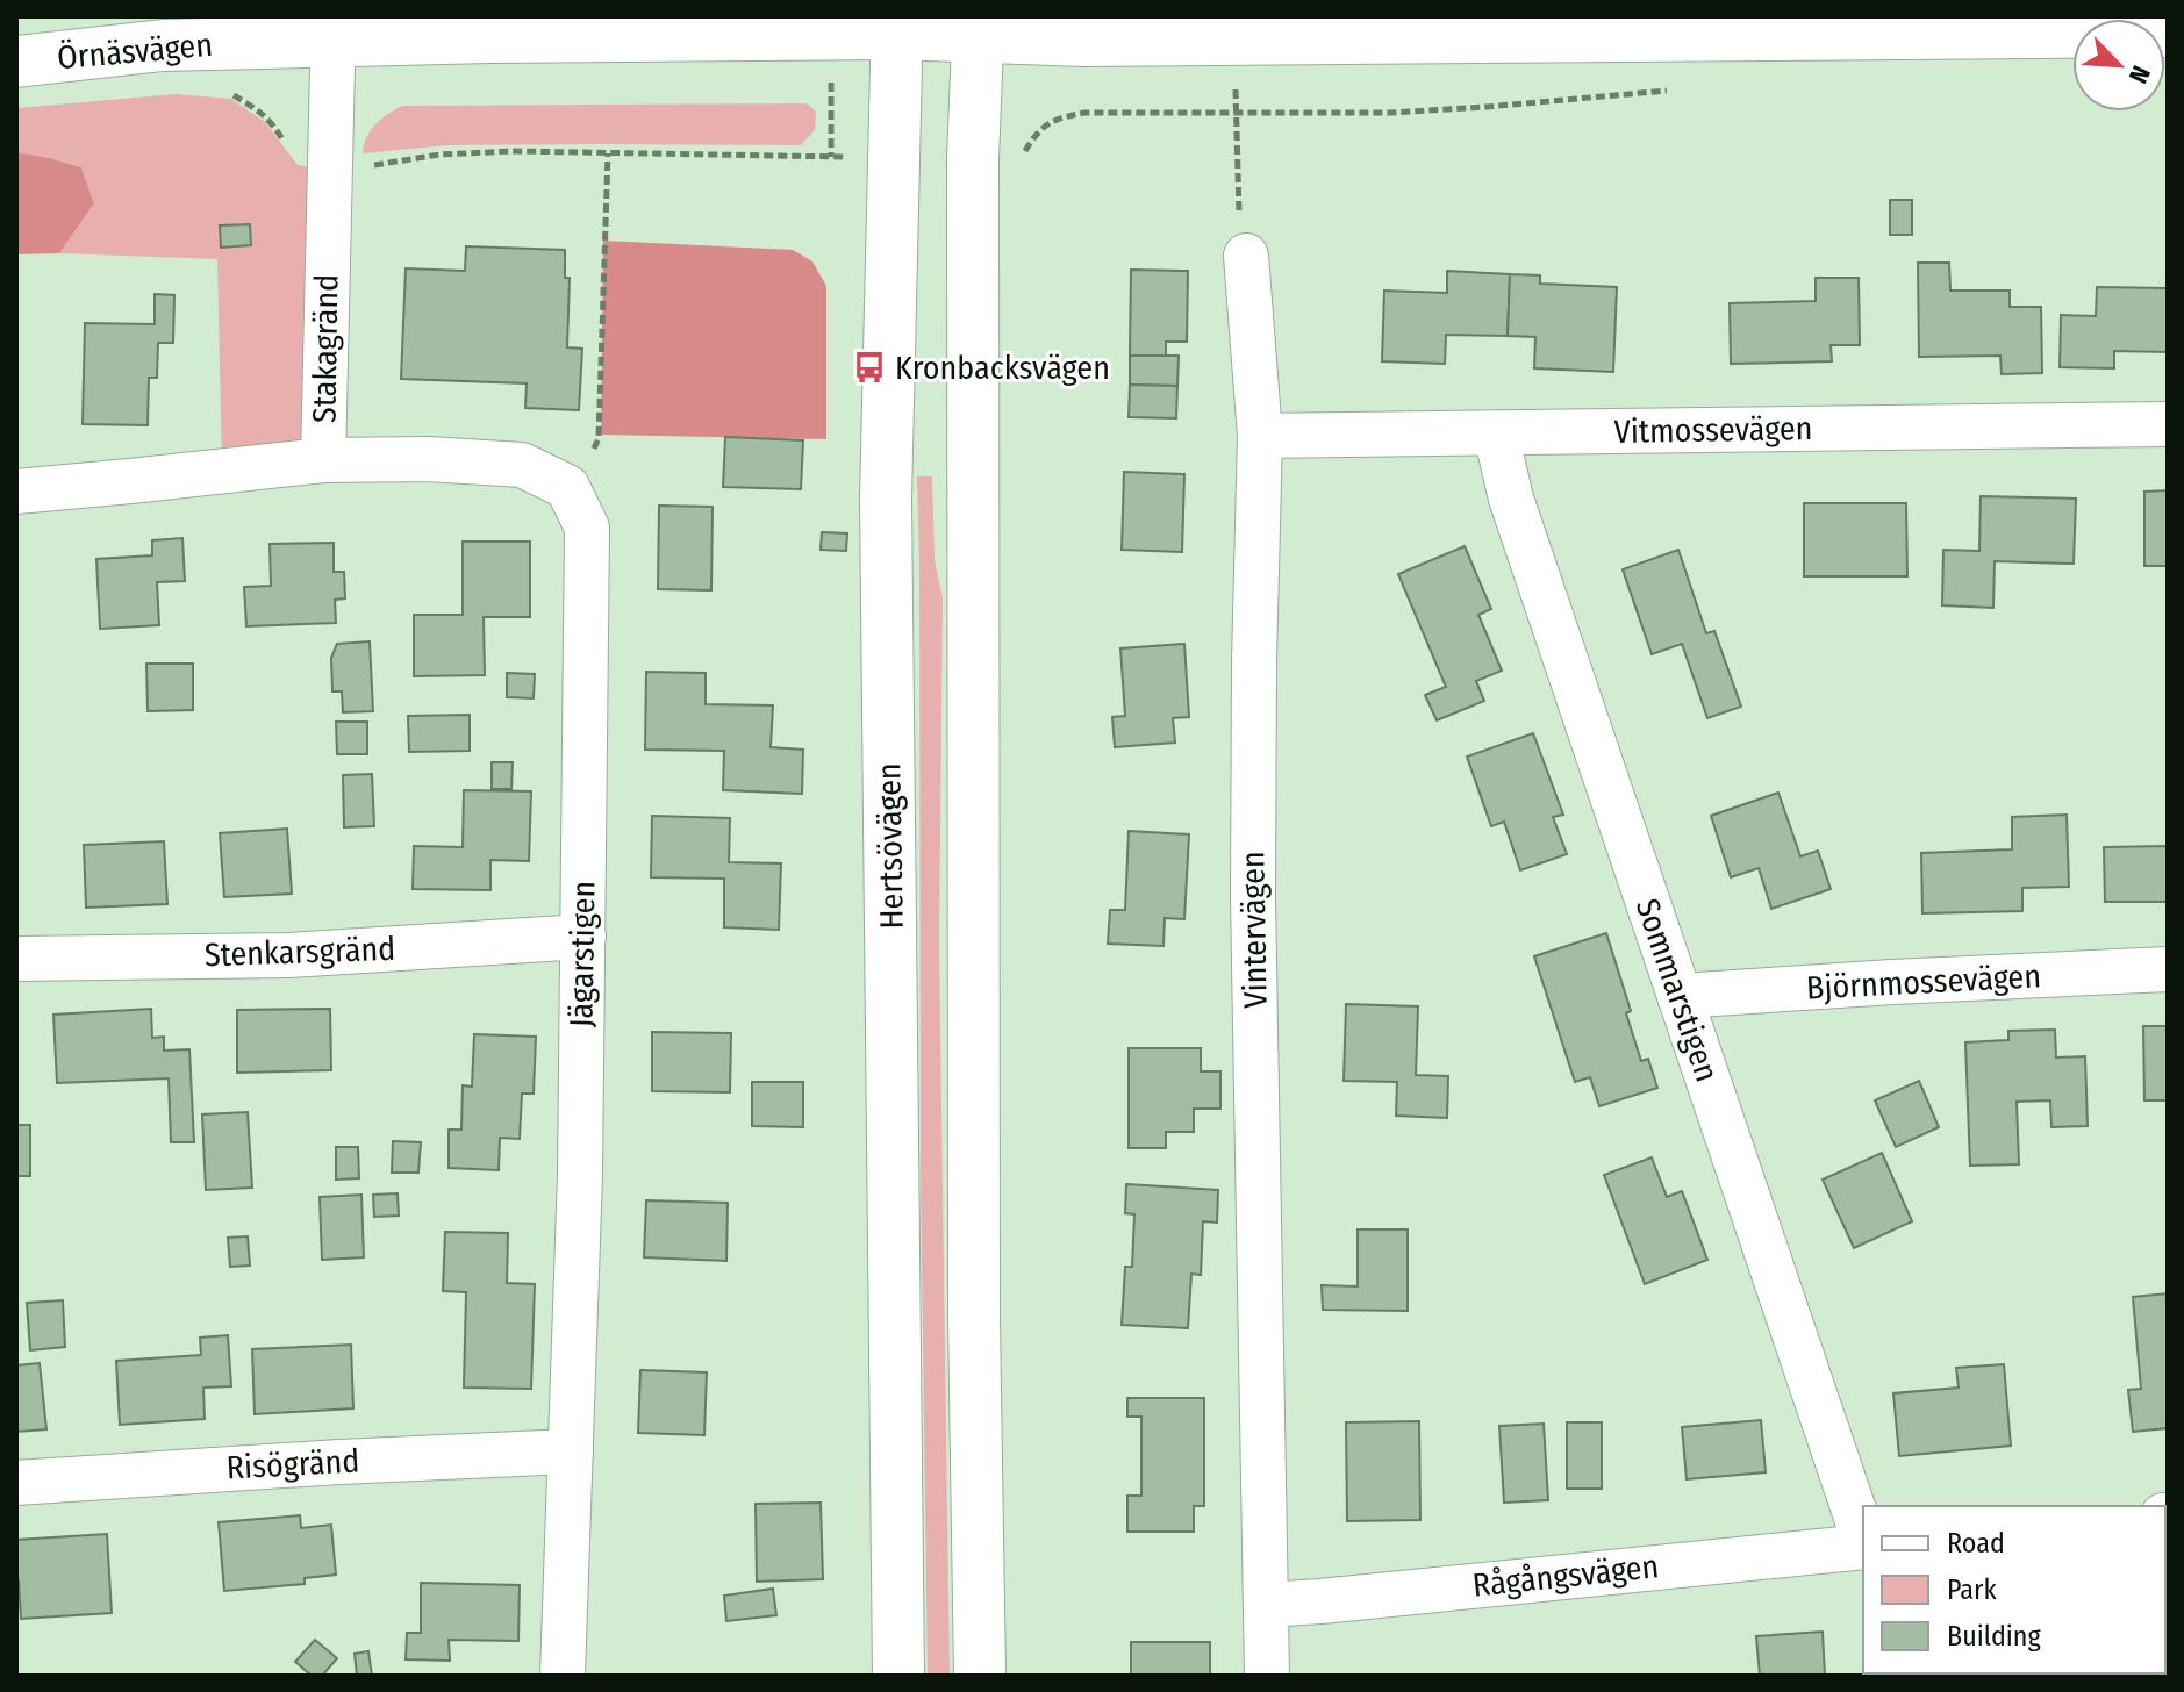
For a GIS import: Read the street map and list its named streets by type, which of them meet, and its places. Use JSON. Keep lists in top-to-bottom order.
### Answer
{
  "streets": {
    "main road": ["Örnäsvägen", "Hertsövägen"],
    "street": [
      "Stakagränd",
      "Vitmossevägen",
      "Vintervägen",
      "Stenkarsgränd",
      "Jägarstigen",
      "Björnmossevägen",
      "Sommarstigen",
      "Risögränd",
      "Rågångsvägen"
    ]
  },
  "crossings": [
    ["Örnäsvägen", "Stakagränd"],
    ["Örnäsvägen", "Hertsövägen"],
    ["Vitmossevägen", "Vintervägen"],
    ["Vitmossevägen", "Sommarstigen"],
    ["Vintervägen", "Rågångsvägen"],
    ["Stenkarsgränd", "Jägarstigen"],
    ["Jägarstigen", "Risögränd"],
    ["Björnmossevägen", "Sommarstigen"]
  ],
  "places": {
    "bus stop": ["Kronbacksvägen"]
  },
  "legend": ["Road", "Park", "Building"],
  "north": "bottom right"
}
